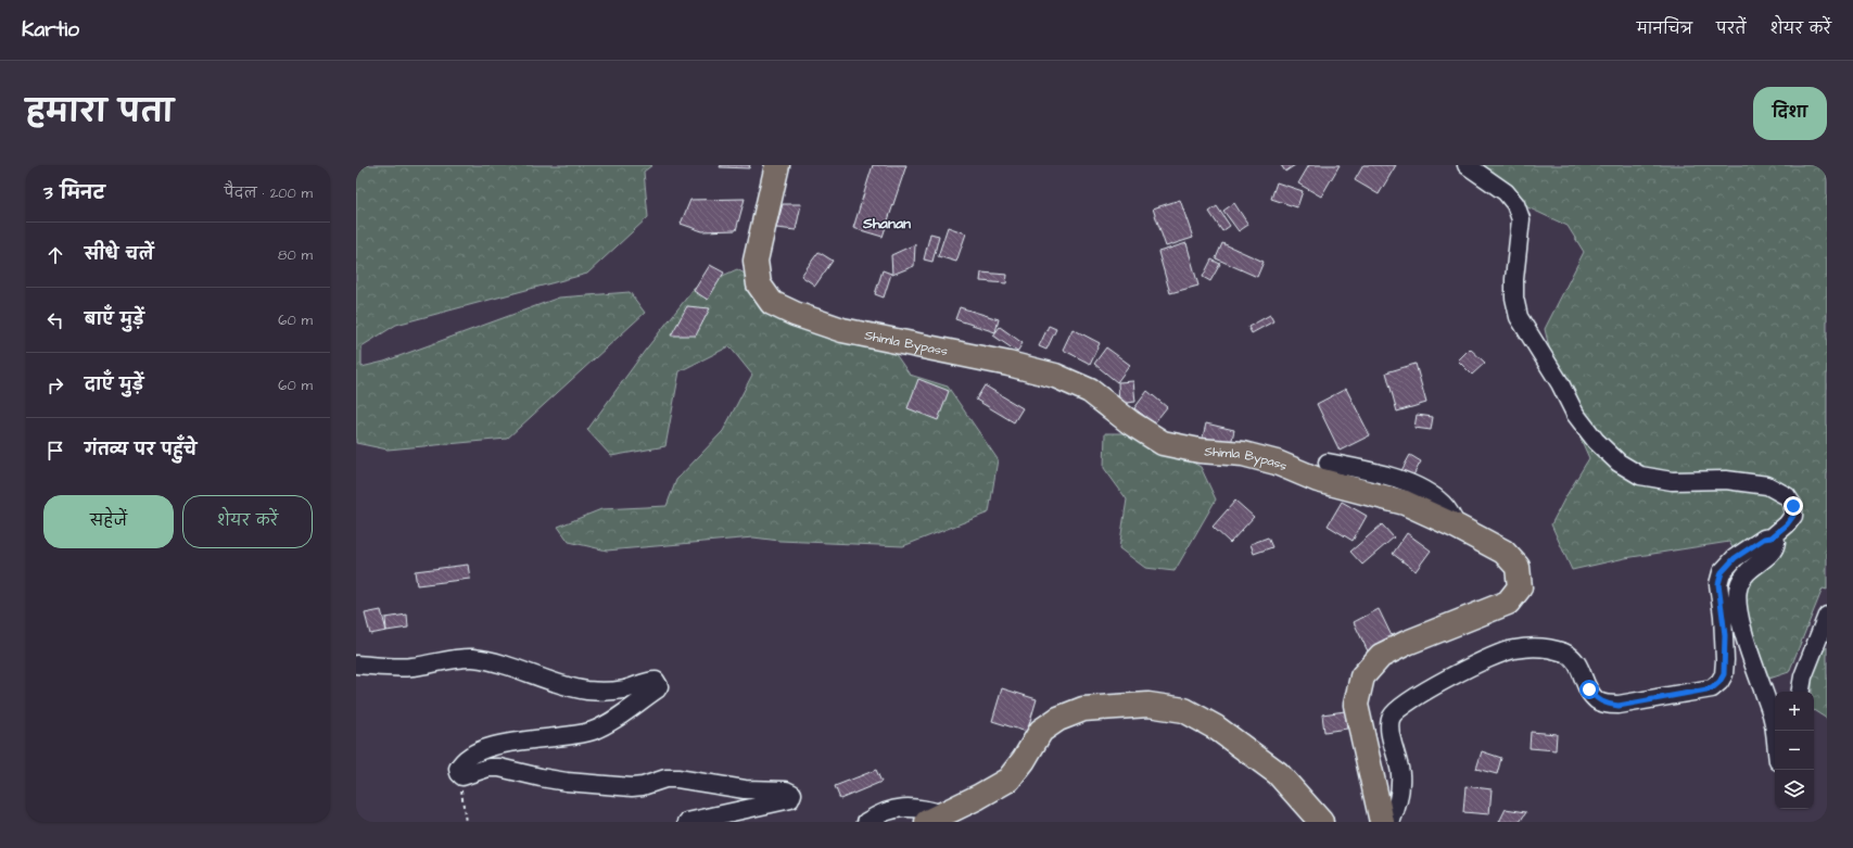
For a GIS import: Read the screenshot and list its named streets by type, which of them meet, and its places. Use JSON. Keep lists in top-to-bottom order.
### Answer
{
  "streets": {
    "highway": ["Shimla Bypass"]
  },
  "districts": ["Shanan"],
  "page": {
    "header": "Kartio",
    "nav": ["मानचित्र", "परतें", "शेयर करें"],
    "title": "हमारा पता",
    "buttons": [
      "दिशा",
      ["सहेजें", "शेयर करें"]
    ],
    "heading": ["3 मिनट", "पैदल · 200 m"],
    "list": [
      ["सीधे चलें", "80 m"],
      ["बाएँ मुड़ें", "60 m"],
      ["दाएँ मुड़ें", "60 m"],
      "गंतव्य पर पहुँचे"
    ],
    "map_buttons": ["+", "−"]
  }
}
